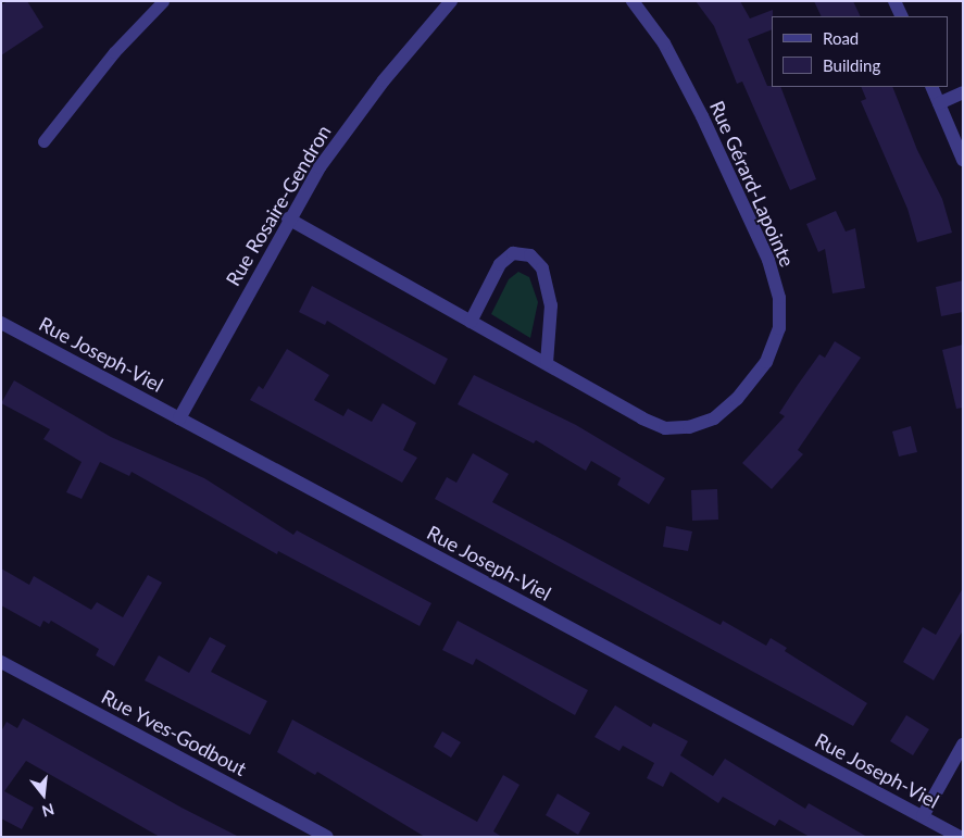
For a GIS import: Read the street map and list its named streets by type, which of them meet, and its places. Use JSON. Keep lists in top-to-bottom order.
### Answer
{
  "streets": {
    "street": [
      "Rue Gérard-Lapointe",
      "Rue Rosaire-Gendron",
      "Rue Joseph-Viel",
      "Rue Yves-Godbout"
    ]
  },
  "crossings": [
    ["Rue Gérard-Lapointe", "Rue Rosaire-Gendron"],
    ["Rue Rosaire-Gendron", "Rue Joseph-Viel"]
  ],
  "legend": ["Road", "Building"],
  "north": "bottom"
}
